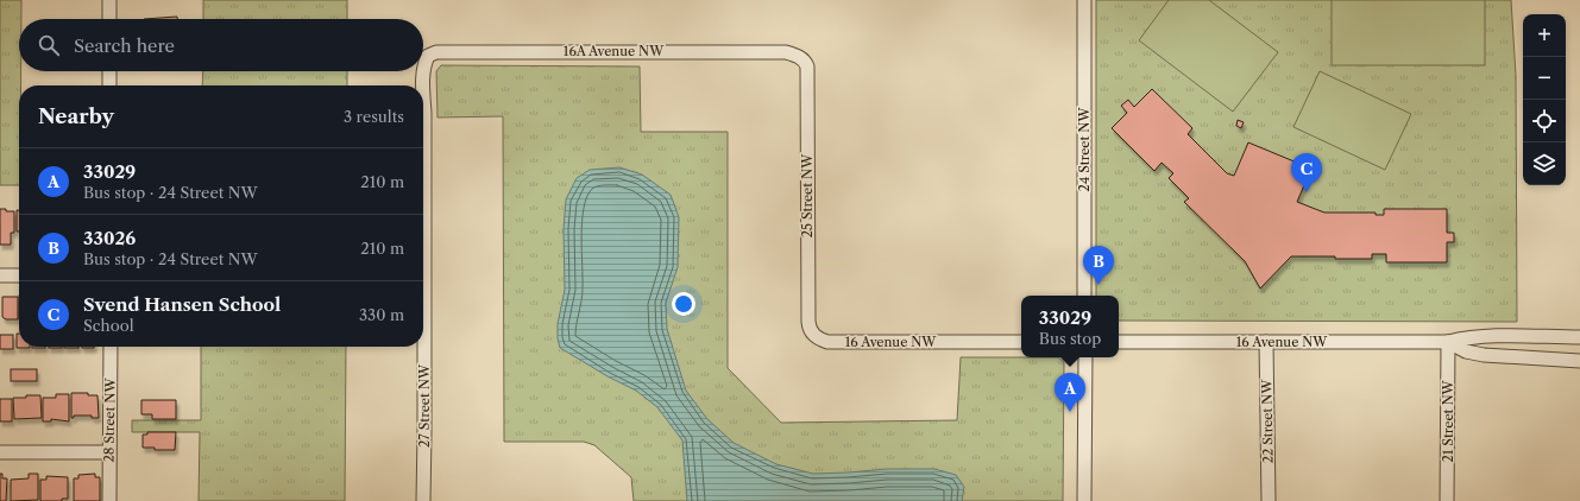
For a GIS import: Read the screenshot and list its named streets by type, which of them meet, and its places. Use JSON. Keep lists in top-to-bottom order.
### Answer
{
  "streets": {
    "street": [
      "16A Avenue NW",
      "24 Street NW",
      "25 Street NW",
      "16 Avenue NW",
      "27 Street NW",
      "28 Street NW",
      "22 Street NW",
      "21 Street NW"
    ]
  },
  "crossings": [
    ["16A Avenue NW", "25 Street NW"],
    ["16A Avenue NW", "27 Street NW"],
    ["25 Street NW", "16 Avenue NW"],
    ["16 Avenue NW", "22 Street NW"],
    ["16 Avenue NW", "21 Street NW"]
  ],
  "page": {
    "map_buttons": ["+", "−"],
    "search": "Search here",
    "heading": ["Nearby", "3 results"],
    "list": [
      {
        "mark": "A",
        "name": "33029",
        "note": "Bus stop · 24 Street NW",
        "value": "210 m"
      },
      {
        "mark": "B",
        "name": "33026",
        "note": "Bus stop · 24 Street NW",
        "value": "210 m"
      },
      {
        "mark": "C",
        "name": "Svend Hansen School",
        "note": "School",
        "value": "330 m"
      }
    ],
    "pins": ["C", "B", "A"],
    "popup": ["33029", "Bus stop"]
  }
}
